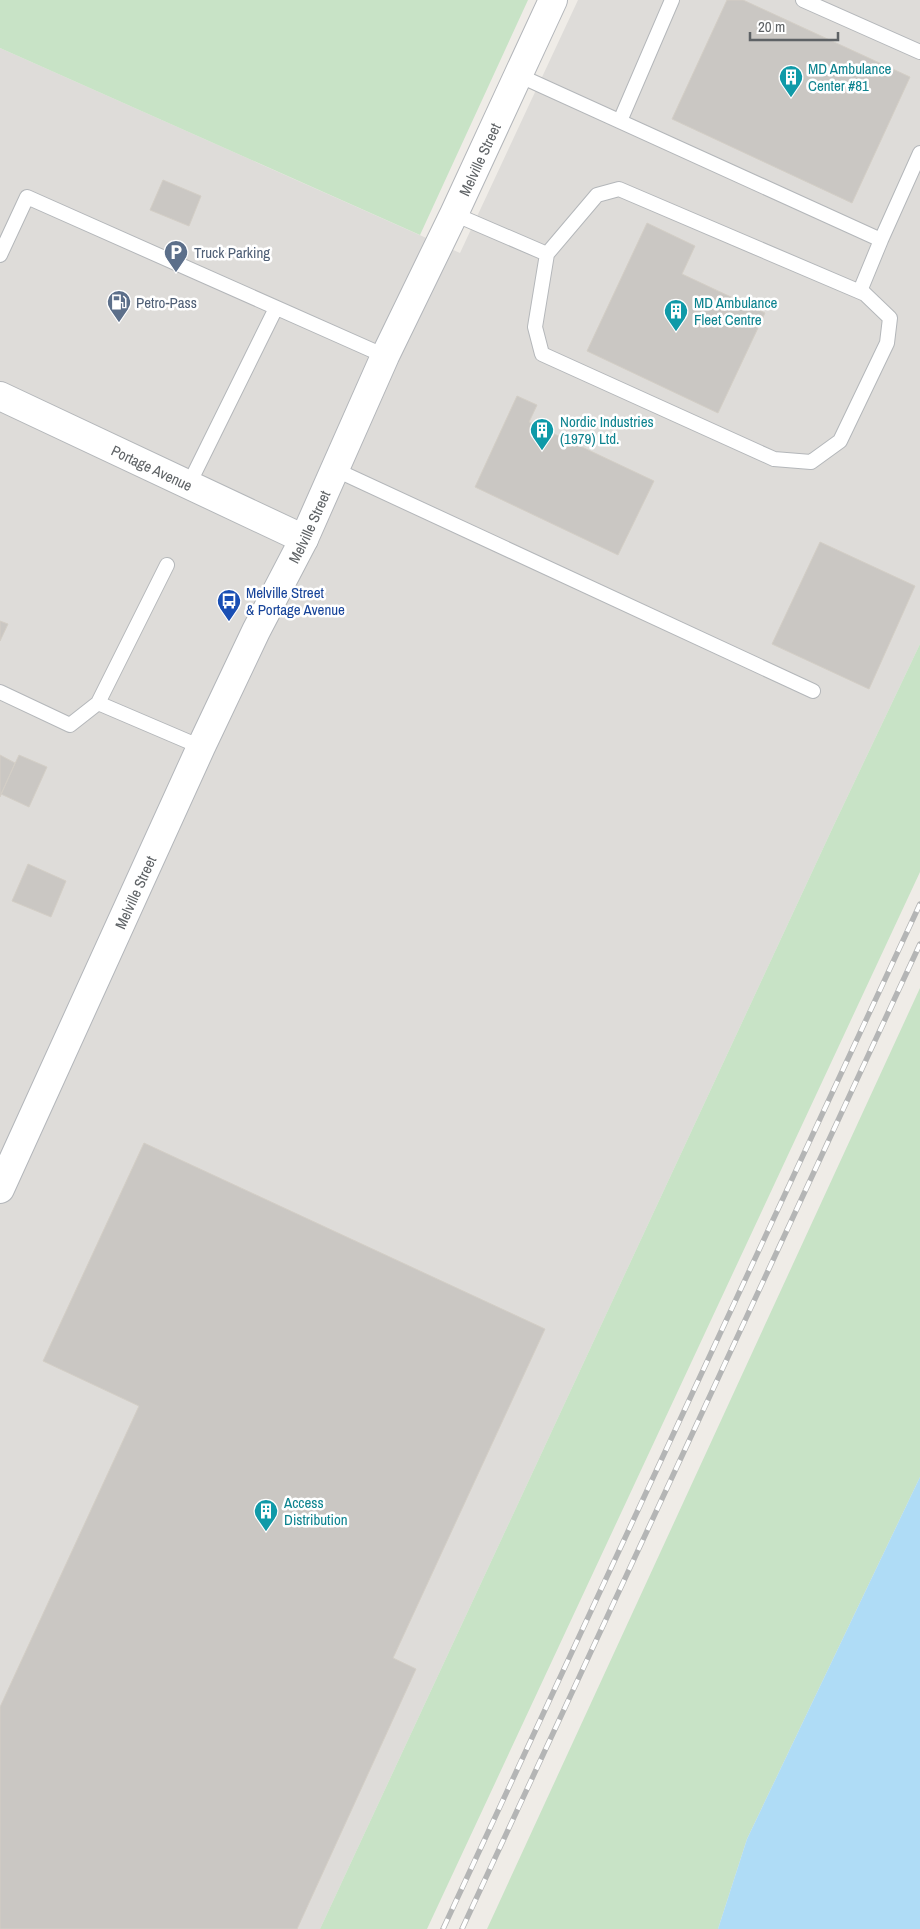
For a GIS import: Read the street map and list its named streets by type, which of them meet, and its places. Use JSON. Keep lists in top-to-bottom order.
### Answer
{
  "streets": {
    "street": ["Melville Street", "Portage Avenue"]
  },
  "crossings": [
    ["Melville Street", "Portage Avenue"]
  ],
  "places": {
    "building": [
      "MD Ambulance Center #81",
      "MD Ambulance Fleet Centre",
      "Nordic Industries (1979) Ltd.",
      "Access Distribution"
    ],
    "parking": ["Truck Parking"],
    "fuel station": ["Petro-Pass"],
    "bus stop": ["Melville Street & Portage Avenue"]
  },
  "scale_bar": "20 m"
}
